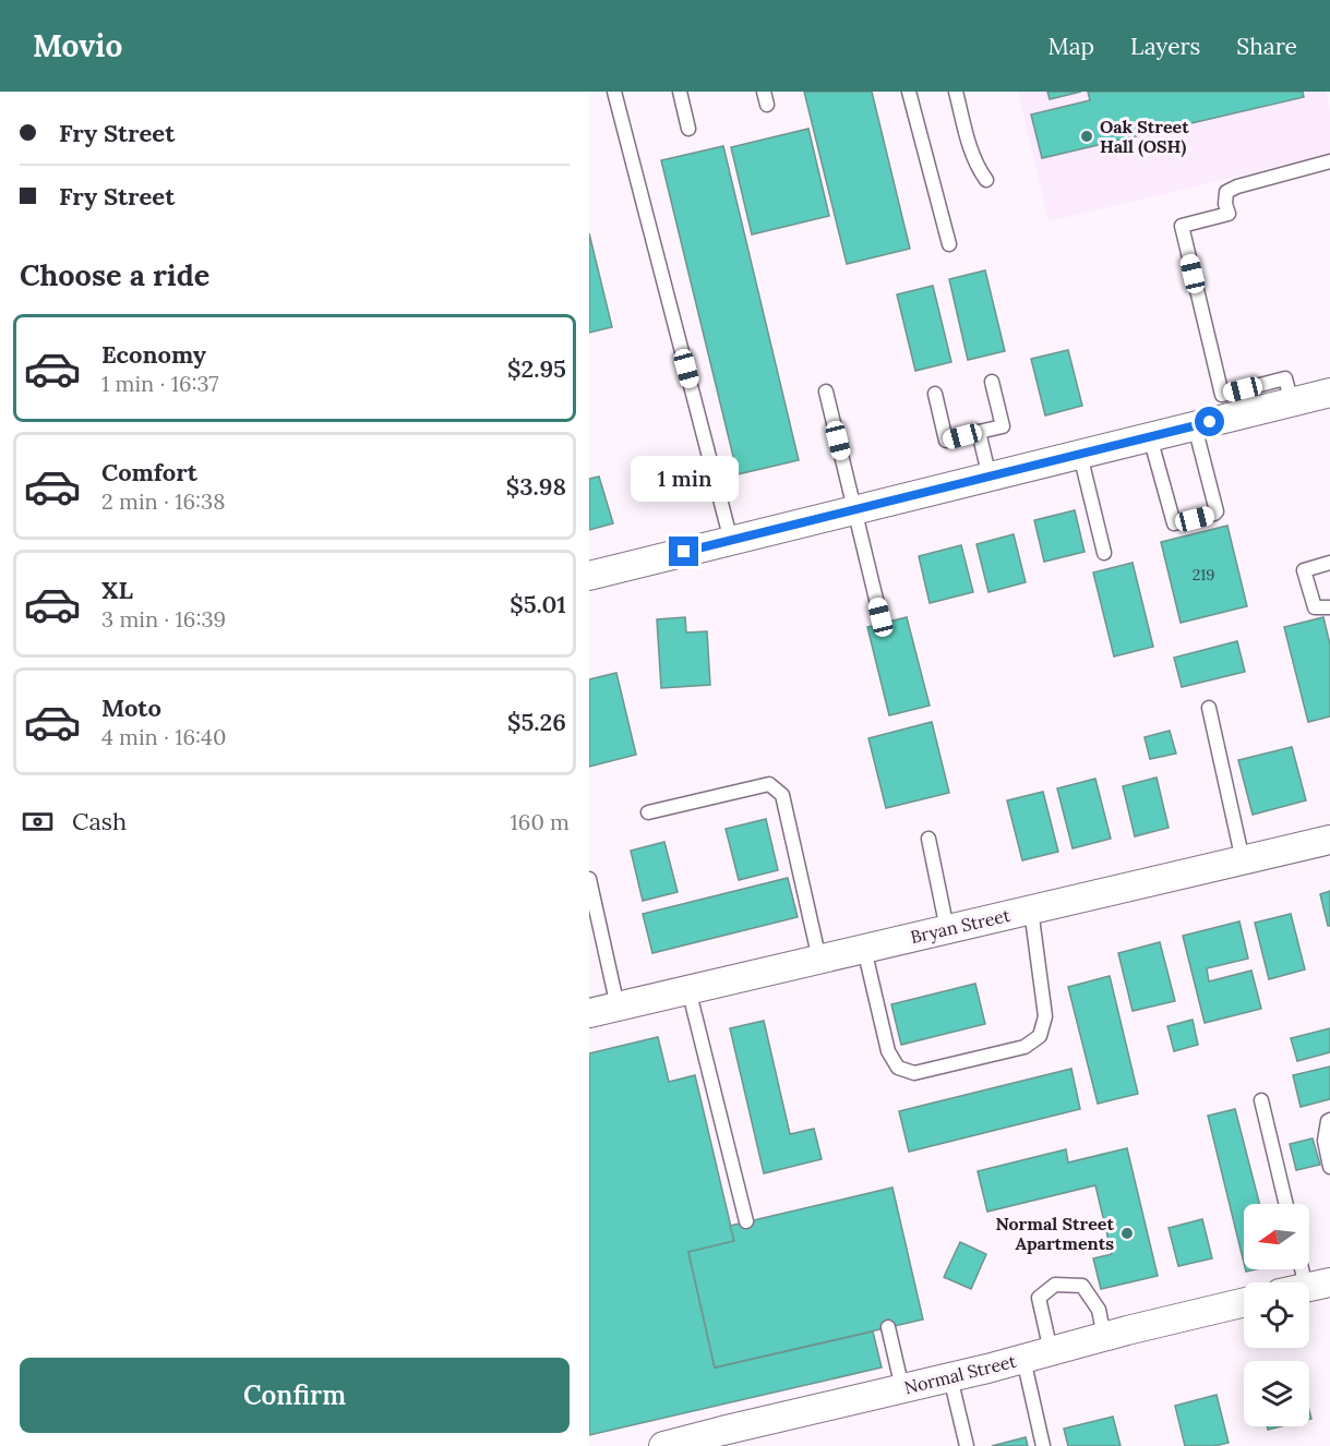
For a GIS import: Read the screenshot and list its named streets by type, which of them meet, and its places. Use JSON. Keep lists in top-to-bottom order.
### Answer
{
  "streets": {
    "street": ["Bryan Street", "Normal Street"]
  },
  "places": ["Oak Street Hall (OSH)", "Normal Street Apartments"],
  "house_numbers": ["219"],
  "north": "left",
  "page": {
    "header": "Movio",
    "nav": ["Map", "Layers", "Share"],
    "banner": ["Fry Street", "Fry Street"],
    "heading": "Choose a ride",
    "list": [
      {
        "name": "Economy",
        "note": "1 min · 16:37",
        "value": "$2.95"
      },
      {
        "name": "Comfort",
        "note": "2 min · 16:38",
        "value": "$3.98"
      },
      {
        "name": "XL",
        "note": "3 min · 16:39",
        "value": "$5.01"
      },
      {
        "name": "Moto",
        "note": "4 min · 16:40",
        "value": "$5.26"
      }
    ],
    "bubble": "1 min",
    "pay": ["Cash", "160 m"],
    "buttons": "Confirm"
  }
}
